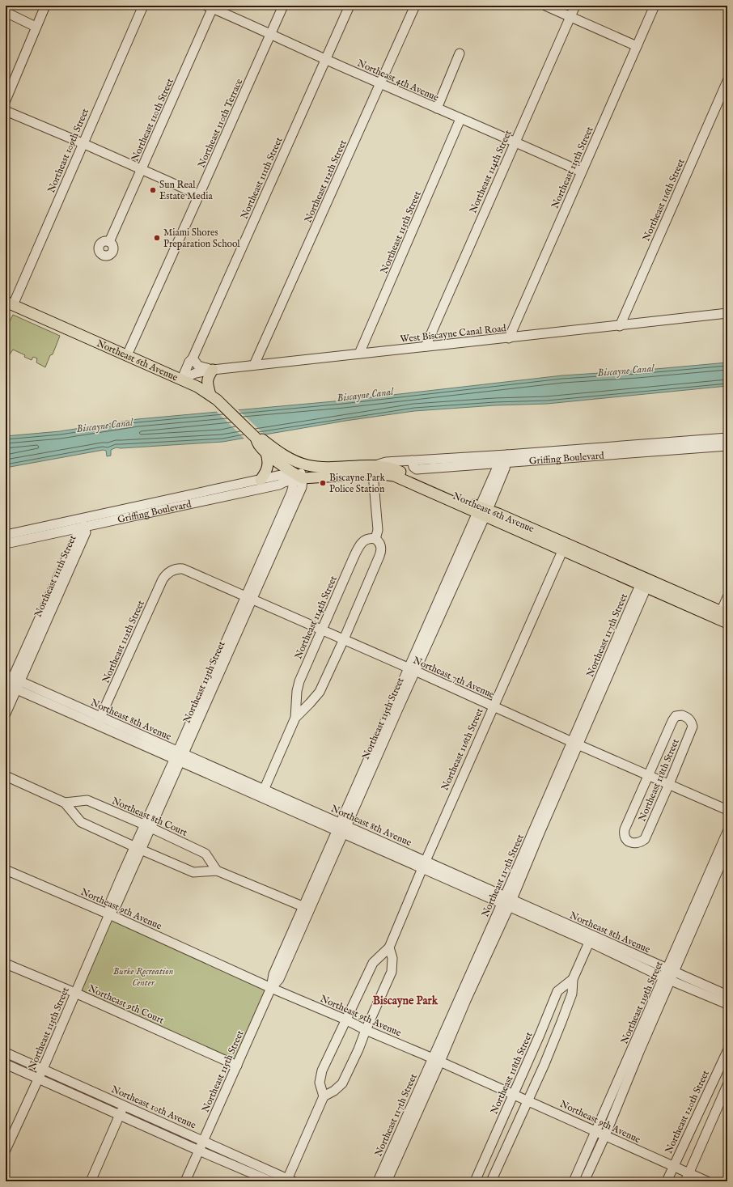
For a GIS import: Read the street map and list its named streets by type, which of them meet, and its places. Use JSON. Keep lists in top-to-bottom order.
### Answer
{
  "streets": {
    "main road": ["Northeast 6th Avenue", "Griffing Boulevard"],
    "street": [
      "Northeast 4th Avenue",
      "Northeast 110th Street",
      "Northeast 110th Terrace",
      "Northeast 109th Street",
      "Northeast 115th Street",
      "Northeast 114th Street",
      "Northeast 111th Street",
      "Northeast 112th Street",
      "Northeast 116th Street",
      "Northeast 113th Street",
      "West Biscayne Canal Road",
      "Northeast 117th Street",
      "Northeast 7th Avenue",
      "Northeast 8th Avenue",
      "Northeast 118th Street",
      "Northeast 8th Court",
      "Northeast 9th Avenue",
      "Northeast 119th Street",
      "Northeast 9th Court",
      "Northeast 10th Avenue",
      "Northeast 120th Street"
    ]
  },
  "crossings": [
    ["Northeast 4th Avenue", "Northeast 110th Street"],
    ["Northeast 4th Avenue", "Northeast 110th Terrace"],
    ["Northeast 4th Avenue", "Northeast 115th Street"],
    ["Northeast 4th Avenue", "Northeast 114th Street"],
    ["Northeast 4th Avenue", "Northeast 111th Street"],
    ["Northeast 4th Avenue", "Northeast 112th Street"],
    ["Northeast 4th Avenue", "Northeast 113th Street"],
    ["Northeast 110th Terrace", "Northeast 6th Avenue"],
    ["Northeast 109th Street", "Northeast 6th Avenue"],
    ["Northeast 115th Street", "West Biscayne Canal Road"],
    ["Northeast 115th Street", "Northeast 6th Avenue"],
    ["Northeast 115th Street", "Griffing Boulevard"],
    ["Northeast 115th Street", "Northeast 7th Avenue"],
    ["Northeast 115th Street", "Northeast 8th Avenue"],
    ["Northeast 115th Street", "Northeast 8th Court"],
    ["Northeast 115th Street", "Northeast 9th Avenue"],
    ["Northeast 115th Street", "Northeast 9th Court"],
    ["Northeast 115th Street", "Northeast 10th Avenue"],
    ["Northeast 114th Street", "West Biscayne Canal Road"],
    ["Northeast 114th Street", "Northeast 6th Avenue"],
    ["Northeast 114th Street", "Griffing Boulevard"],
    ["Northeast 114th Street", "Northeast 7th Avenue"],
    ["Northeast 114th Street", "Northeast 8th Avenue"],
    ["Northeast 111th Street", "West Biscayne Canal Road"],
    ["Northeast 111th Street", "Northeast 6th Avenue"],
    ["Northeast 111th Street", "Griffing Boulevard"],
    ["Northeast 111th Street", "Northeast 8th Avenue"],
    ["Northeast 112th Street", "West Biscayne Canal Road"],
    ["Northeast 112th Street", "Northeast 7th Avenue"],
    ["Northeast 112th Street", "Northeast 8th Avenue"],
    ["Northeast 116th Street", "West Biscayne Canal Road"],
    ["Northeast 116th Street", "Northeast 6th Avenue"],
    ["Northeast 116th Street", "Northeast 7th Avenue"],
    ["Northeast 116th Street", "Northeast 8th Avenue"],
    ["Northeast 116th Street", "Northeast 9th Avenue"],
    ["Northeast 113th Street", "West Biscayne Canal Road"],
    ["Northeast 113th Street", "Northeast 6th Avenue"],
    ["Northeast 113th Street", "Griffing Boulevard"],
    ["Northeast 113th Street", "Northeast 7th Avenue"],
    ["Northeast 113th Street", "Northeast 8th Avenue"],
    ["Northeast 113th Street", "Northeast 8th Court"],
    ["Northeast 113th Street", "Northeast 9th Avenue"],
    ["Northeast 113th Street", "Northeast 9th Court"],
    ["Northeast 113th Street", "Northeast 10th Avenue"],
    ["West Biscayne Canal Road", "Northeast 6th Avenue"],
    ["Northeast 6th Avenue", "Griffing Boulevard"],
    ["Northeast 6th Avenue", "Northeast 117th Street"],
    ["Northeast 117th Street", "Northeast 7th Avenue"],
    ["Northeast 117th Street", "Northeast 8th Avenue"],
    ["Northeast 117th Street", "Northeast 9th Avenue"],
    ["Northeast 7th Avenue", "Northeast 118th Street"],
    ["Northeast 8th Avenue", "Northeast 118th Street"],
    ["Northeast 8th Avenue", "Northeast 119th Street"],
    ["Northeast 118th Street", "Northeast 9th Avenue"],
    ["Northeast 9th Avenue", "Northeast 119th Street"],
    ["Northeast 9th Avenue", "Northeast 120th Street"]
  ],
  "districts": ["Biscayne Park"],
  "water": ["Biscayne Canal"],
  "parks": ["Burke Recreation Center"],
  "places": ["Sun Real Estate Media", "Miami Shores Preparation School", "Biscayne Park Police Station"]
}
